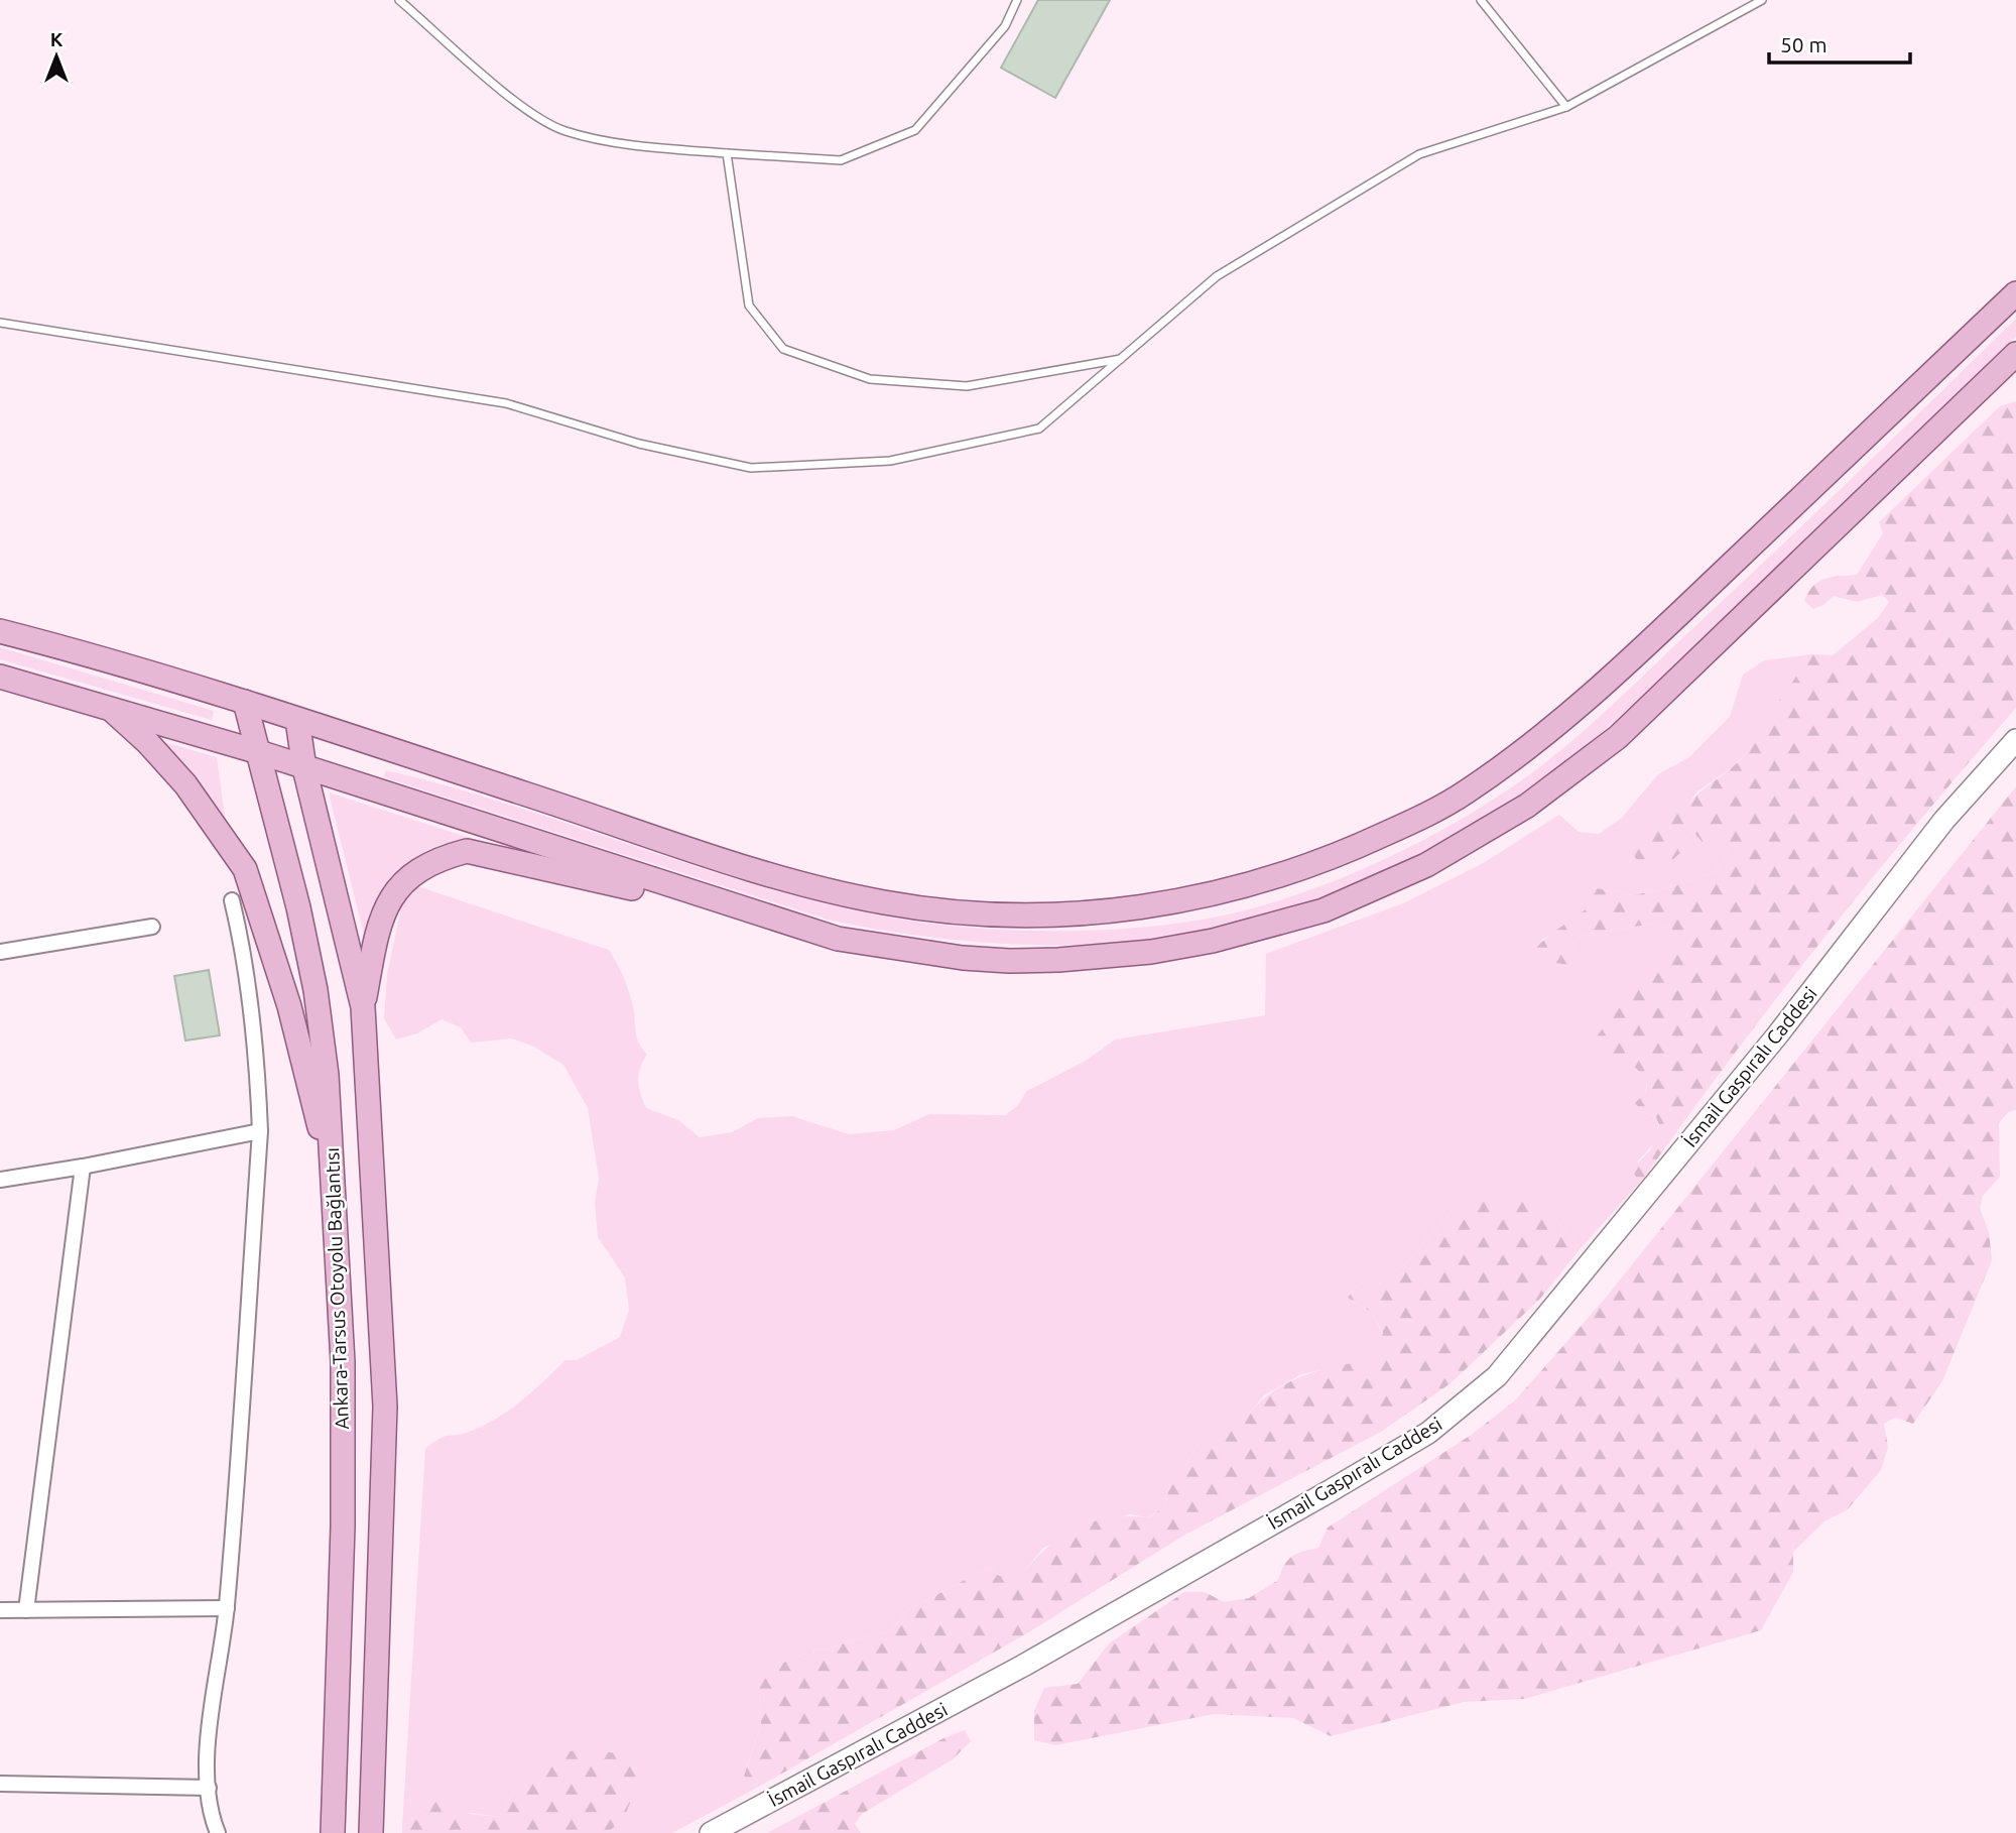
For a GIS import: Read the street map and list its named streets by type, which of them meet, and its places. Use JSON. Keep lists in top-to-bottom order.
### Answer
{
  "streets": {
    "main road": ["İsmail Gaspıralı Caddesi", "Ankara-Tarsus Otoyolu Bağlantısı"]
  },
  "scale_bar": "50 m",
  "north": "top"
}
